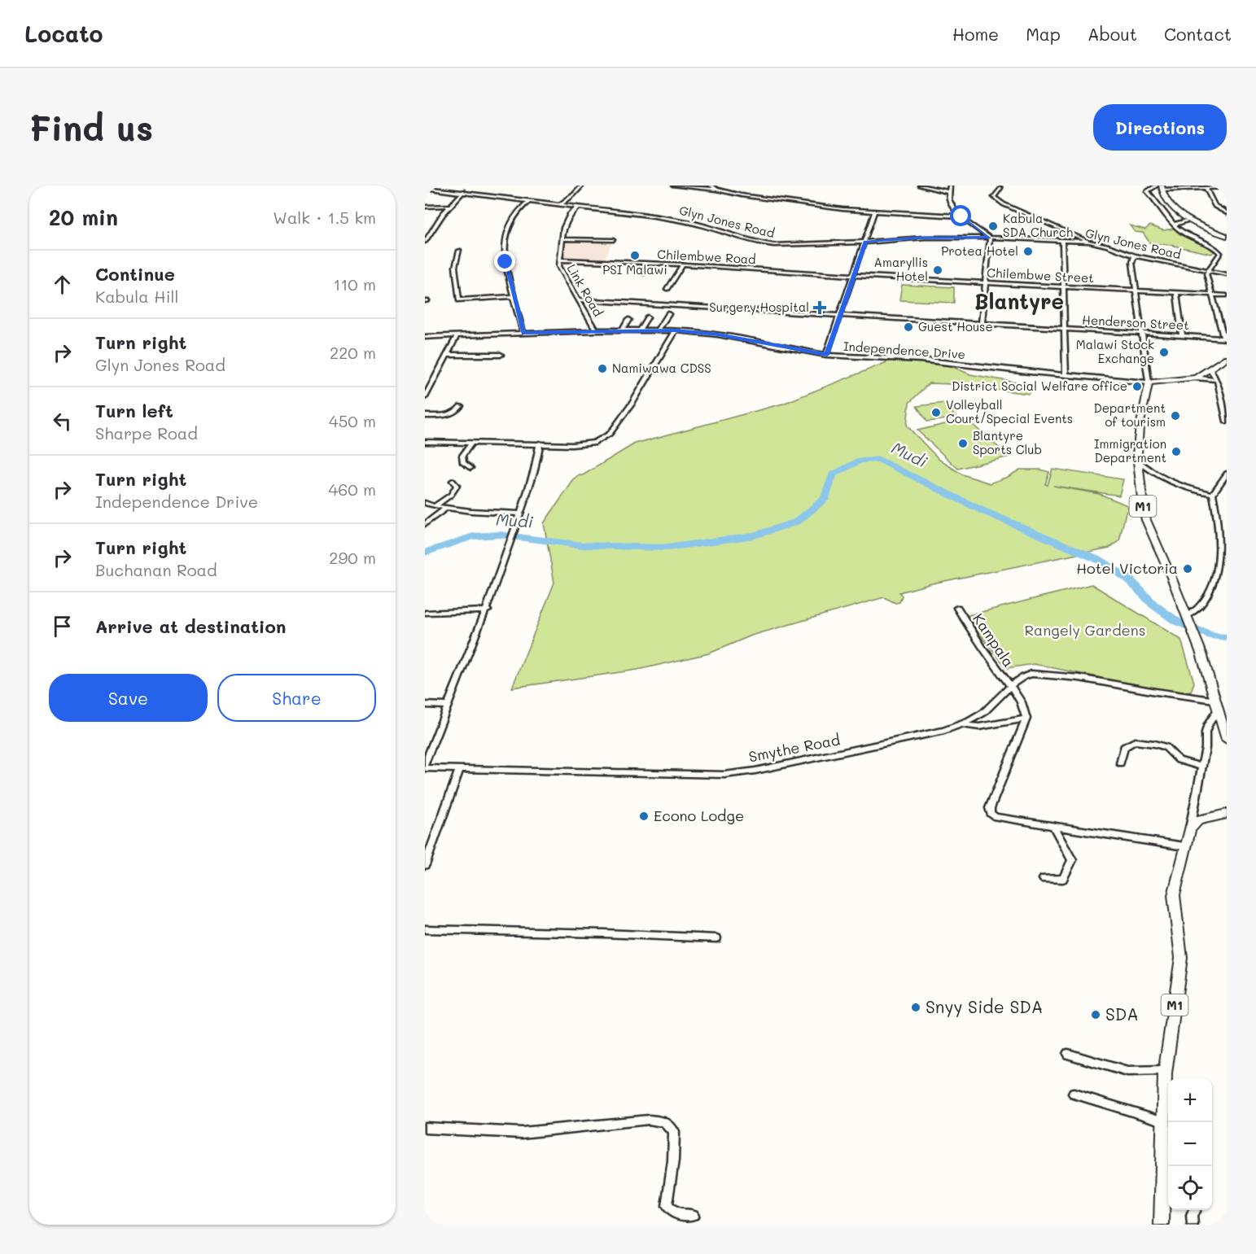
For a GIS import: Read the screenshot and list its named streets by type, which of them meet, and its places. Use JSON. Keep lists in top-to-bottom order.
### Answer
{
  "streets": {
    "highway": ["M1"],
    "street": [
      "Glyn Jones Road",
      "Chilembwe Road",
      "Chilembwe Street",
      "Link Road",
      "Henderson Street",
      "Independence Drive",
      "Kampala",
      "Smythe Road"
    ]
  },
  "crossings": [
    ["Glyn Jones Road", "Link Road"],
    ["Chilembwe Road", "Chilembwe Street"],
    ["Chilembwe Road", "Link Road"],
    ["Link Road", "Henderson Street"],
    ["Link Road", "Independence Drive"],
    ["Independence Drive", "M1"],
    ["M1", "Smythe Road"],
    ["Kampala", "Smythe Road"]
  ],
  "districts": ["Blantyre"],
  "water": ["Mudi"],
  "parks": ["Rangely Gardens"],
  "places": {
    "other": [
      "Kabula SDA Church",
      "Protea Hotel",
      "PSI Malawi",
      "Amaryllis Hotel",
      "Guest House",
      "Malawi Stock Exchange",
      "Namiwawa CDSS",
      "District Social Welfare office",
      "Volleyball Court/Special Events",
      "Department of tourism",
      "Blantyre Sports Club",
      "Immigration Department",
      "Hotel Victoria",
      "Econo Lodge",
      "Snyy Side SDA",
      "SDA"
    ],
    "health": ["Surgery Hospital"]
  },
  "page": {
    "header": "Locato",
    "nav": [
      "Home",
      "Map",
      "About",
      "Contact"
    ],
    "buttons": [
      "Directions",
      ["Save", "Share"]
    ],
    "title": "Find us",
    "heading": ["20 min", "Walk · 1.5 km"],
    "list": [
      ["Continue", "Kabula Hill", "110 m"],
      ["Turn right", "Glyn Jones Road", "220 m"],
      ["Turn left", "Sharpe Road", "450 m"],
      ["Turn right", "Independence Drive", "460 m"],
      ["Turn right", "Buchanan Road", "290 m"],
      "Arrive at destination"
    ],
    "map_buttons": ["+", "−"]
  }
}
